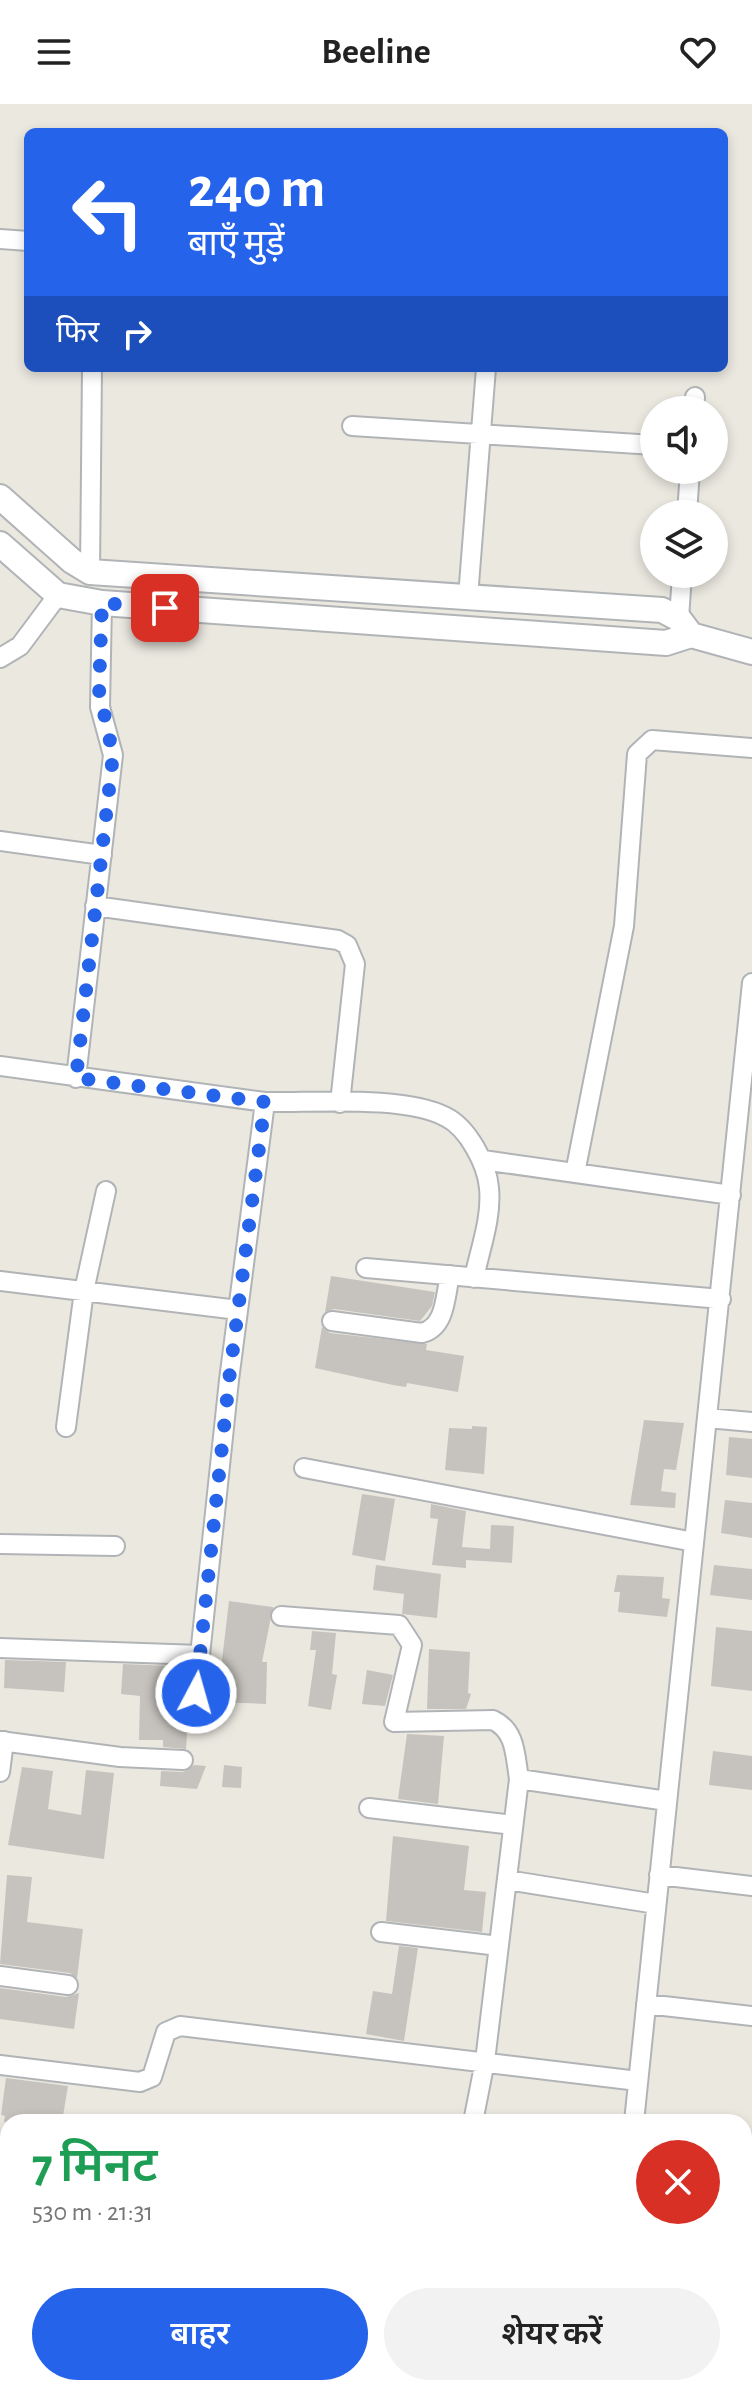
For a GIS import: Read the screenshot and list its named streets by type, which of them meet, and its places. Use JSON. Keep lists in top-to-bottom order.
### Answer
{
  "page": {
    "header": "Beeline",
    "turn": ["240 m", "बाएँ मुड़ें"],
    "then": "फिर",
    "heading": ["7 मिनट", "530 m · 21:31"],
    "buttons": ["बाहर", "शेयर करें"]
  }
}
